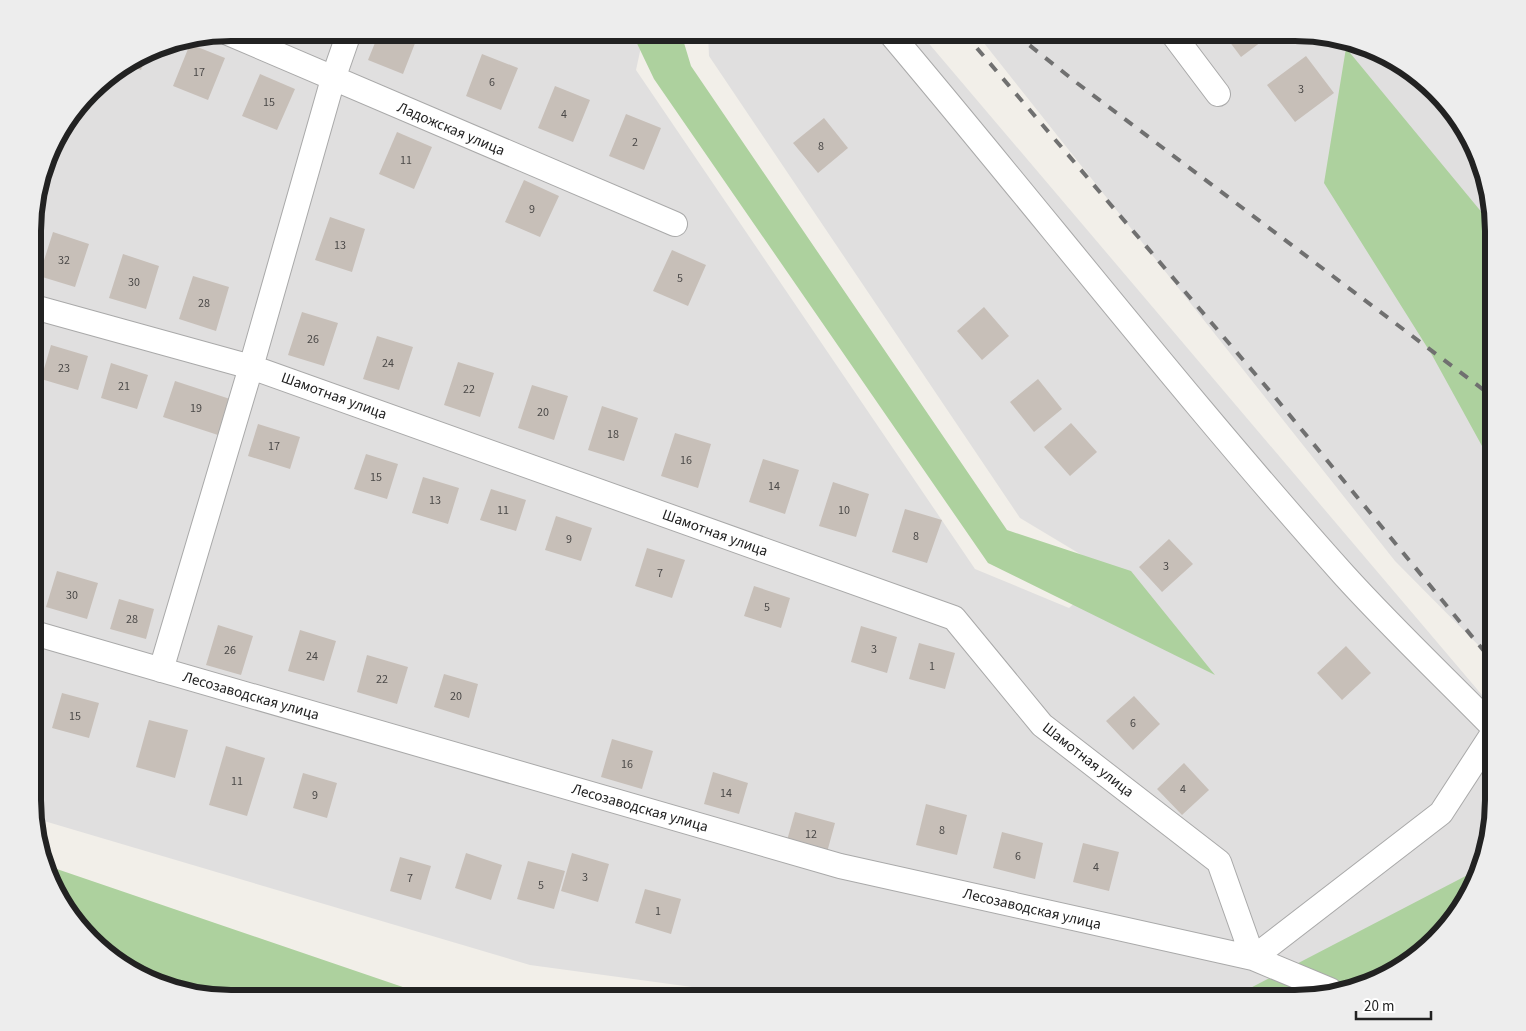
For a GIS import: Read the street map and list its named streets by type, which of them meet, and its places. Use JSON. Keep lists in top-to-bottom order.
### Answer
{
  "streets": {
    "street": ["Ладожская улица", "Шамотная улица", "Лесозаводская улица"]
  },
  "crossings": [
    ["Шамотная улица", "Лесозаводская улица"]
  ],
  "house_numbers": [
    "17",
    "6",
    "3",
    "15",
    "4",
    "2",
    "8",
    "11",
    "9",
    "13",
    "32",
    "5",
    "30",
    "28",
    "26",
    "24",
    "23",
    "21",
    "22",
    "19",
    "20",
    "18",
    "17",
    "16",
    "15",
    "14",
    "13",
    "11",
    "10",
    "8",
    "9",
    "3",
    "7",
    "30",
    "5",
    "28",
    "3",
    "26",
    "24",
    "1",
    "22",
    "20",
    "15",
    "6",
    "16",
    "11",
    "4",
    "14",
    "9",
    "8",
    "12",
    "6",
    "4",
    "3",
    "7",
    "5",
    "1"
  ],
  "scale_bar": "20 m"
}
